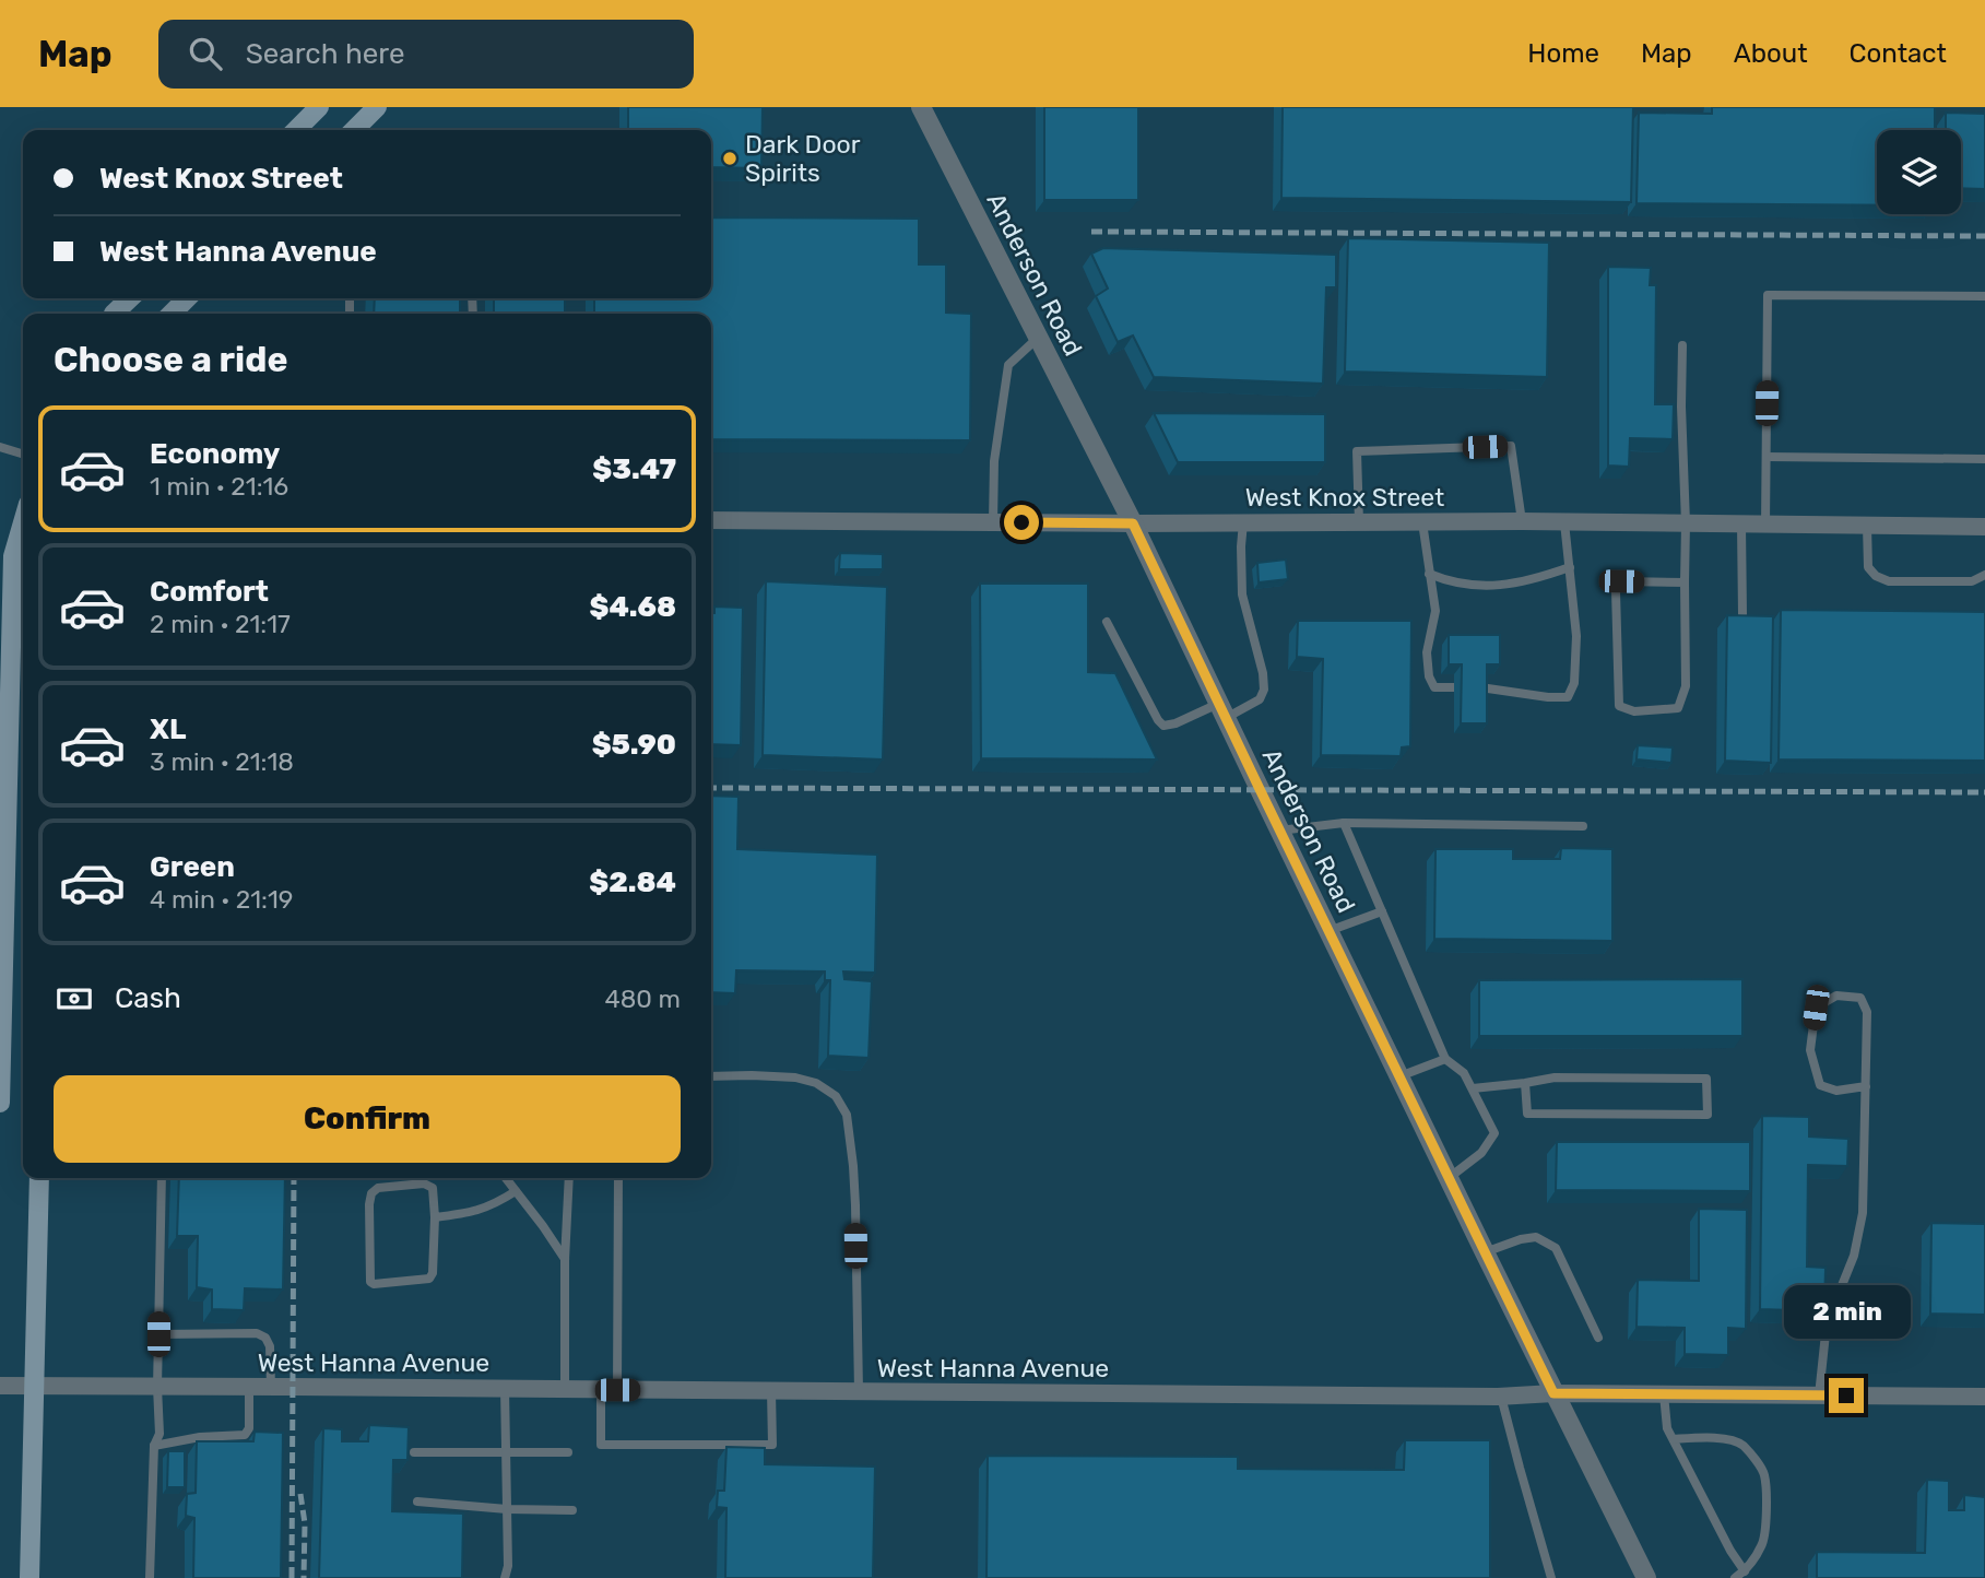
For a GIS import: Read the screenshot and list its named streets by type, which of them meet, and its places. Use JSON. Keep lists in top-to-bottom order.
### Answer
{
  "streets": {
    "street": ["Anderson Road", "West Knox Street", "West Hanna Avenue"]
  },
  "crossings": [
    ["Anderson Road", "West Knox Street"],
    ["Anderson Road", "West Hanna Avenue"]
  ],
  "places": ["Dark Door Spirits"],
  "page": {
    "header": "Map",
    "search": "Search here",
    "nav": [
      "Home",
      "Map",
      "About",
      "Contact"
    ],
    "banner": ["West Knox Street", "West Hanna Avenue"],
    "heading": "Choose a ride",
    "list": [
      {
        "name": "Economy",
        "note": "1 min · 21:16",
        "value": "$3.47"
      },
      {
        "name": "Comfort",
        "note": "2 min · 21:17",
        "value": "$4.68"
      },
      {
        "name": "XL",
        "note": "3 min · 21:18",
        "value": "$5.90"
      },
      {
        "name": "Green",
        "note": "4 min · 21:19",
        "value": "$2.84"
      }
    ],
    "pay": ["Cash", "480 m"],
    "buttons": "Confirm",
    "bubble": "2 min"
  }
}
